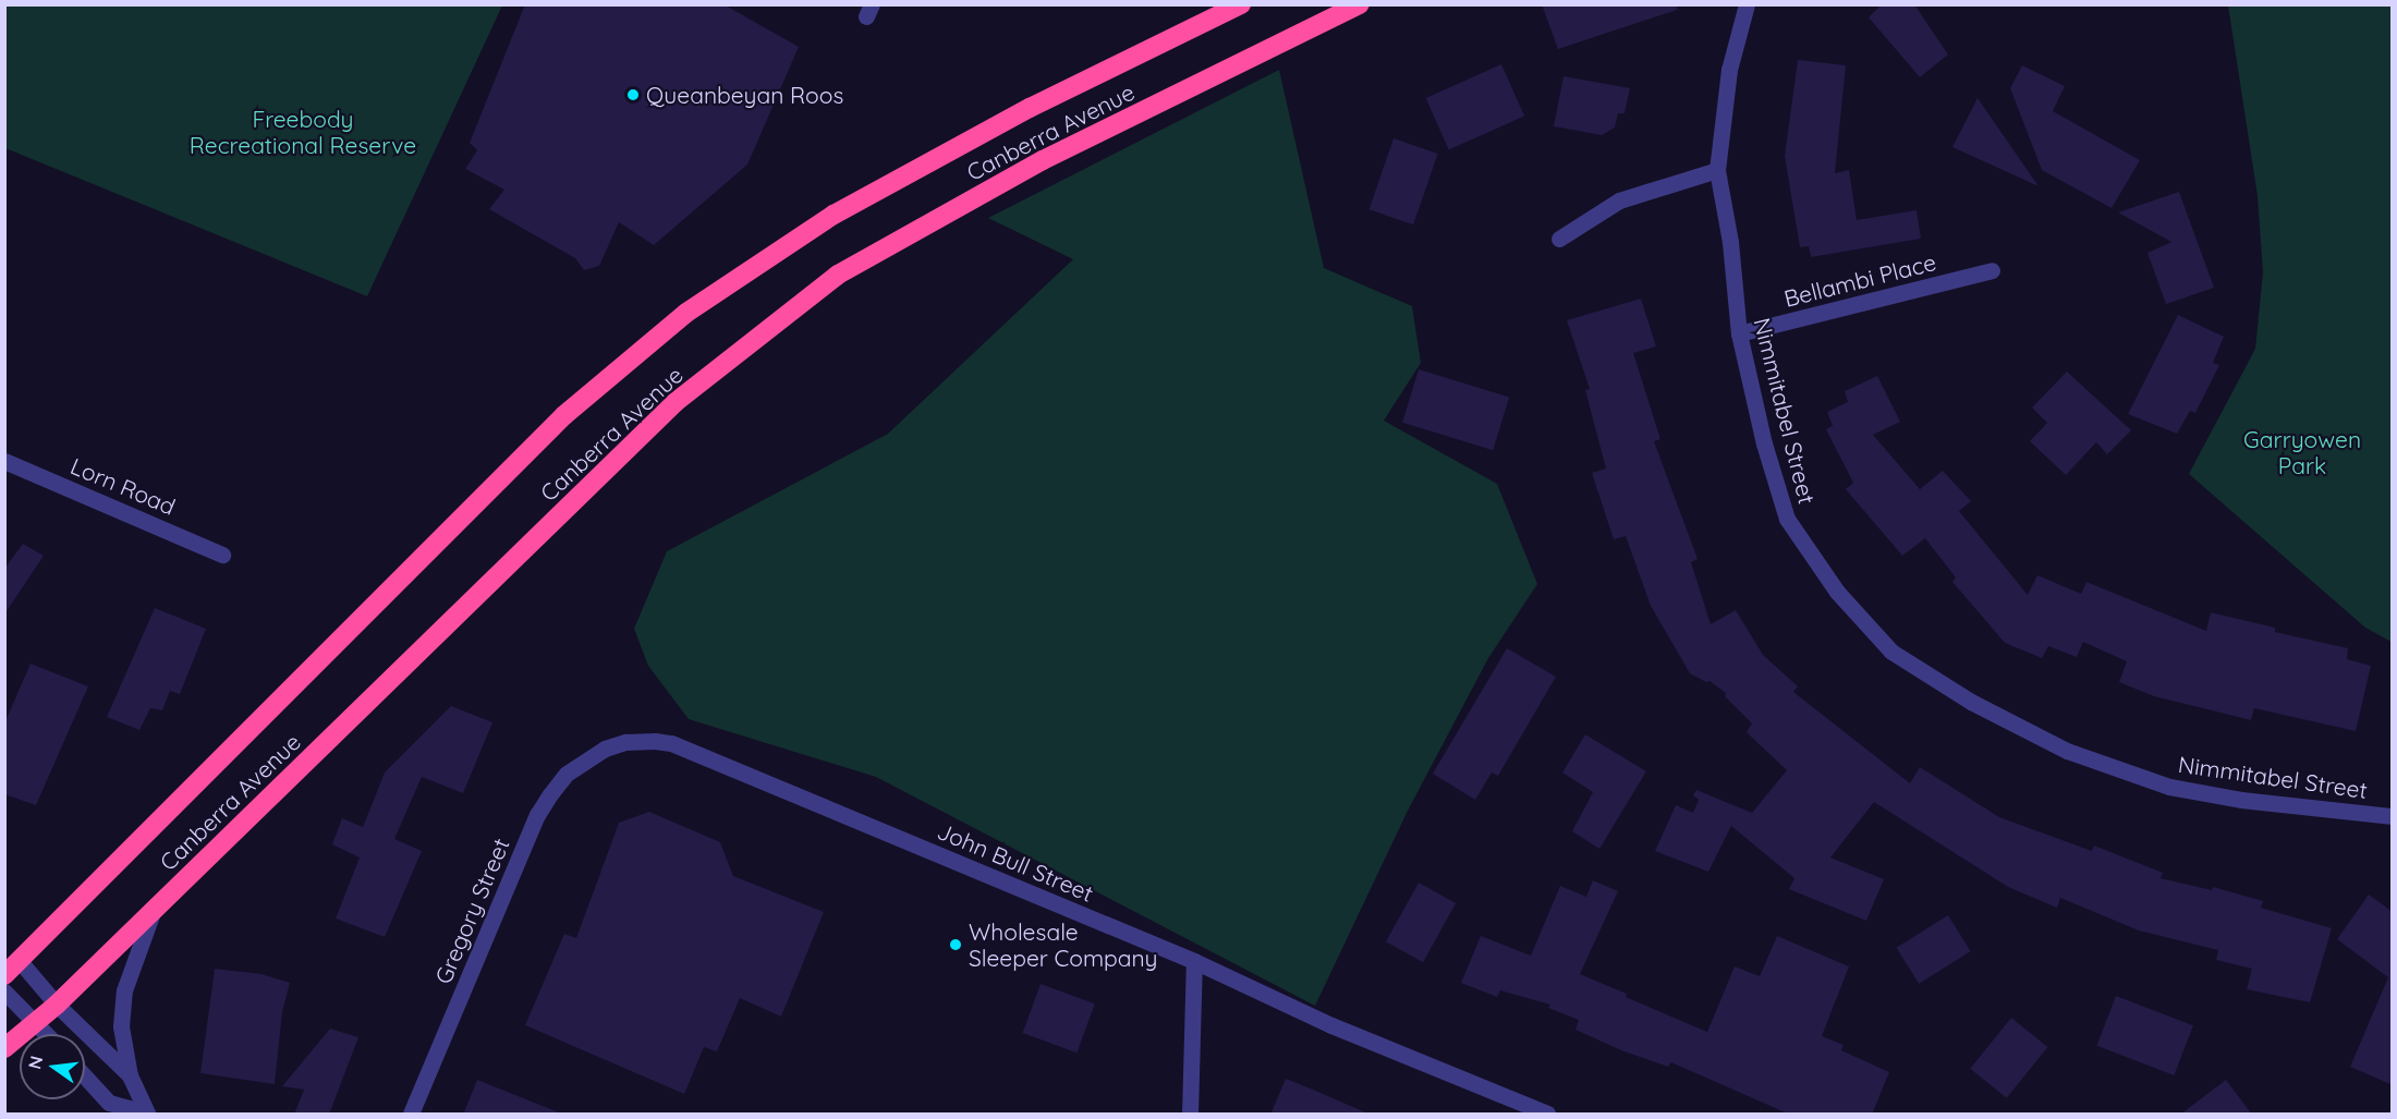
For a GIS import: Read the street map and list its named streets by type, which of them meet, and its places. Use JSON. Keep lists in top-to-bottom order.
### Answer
{
  "streets": {
    "highway": ["Canberra Avenue"],
    "street": [
      "Bellambi Place",
      "Nimmitabel Street",
      "Lorn Road",
      "John Bull Street",
      "Gregory Street"
    ]
  },
  "crossings": [
    ["Bellambi Place", "Nimmitabel Street"],
    ["John Bull Street", "Gregory Street"]
  ],
  "parks": ["Freebody Recreational Reserve", "Garryowen Park"],
  "places": ["Queanbeyan Roos", "Wholesale Sleeper Company"],
  "north": "left"
}
